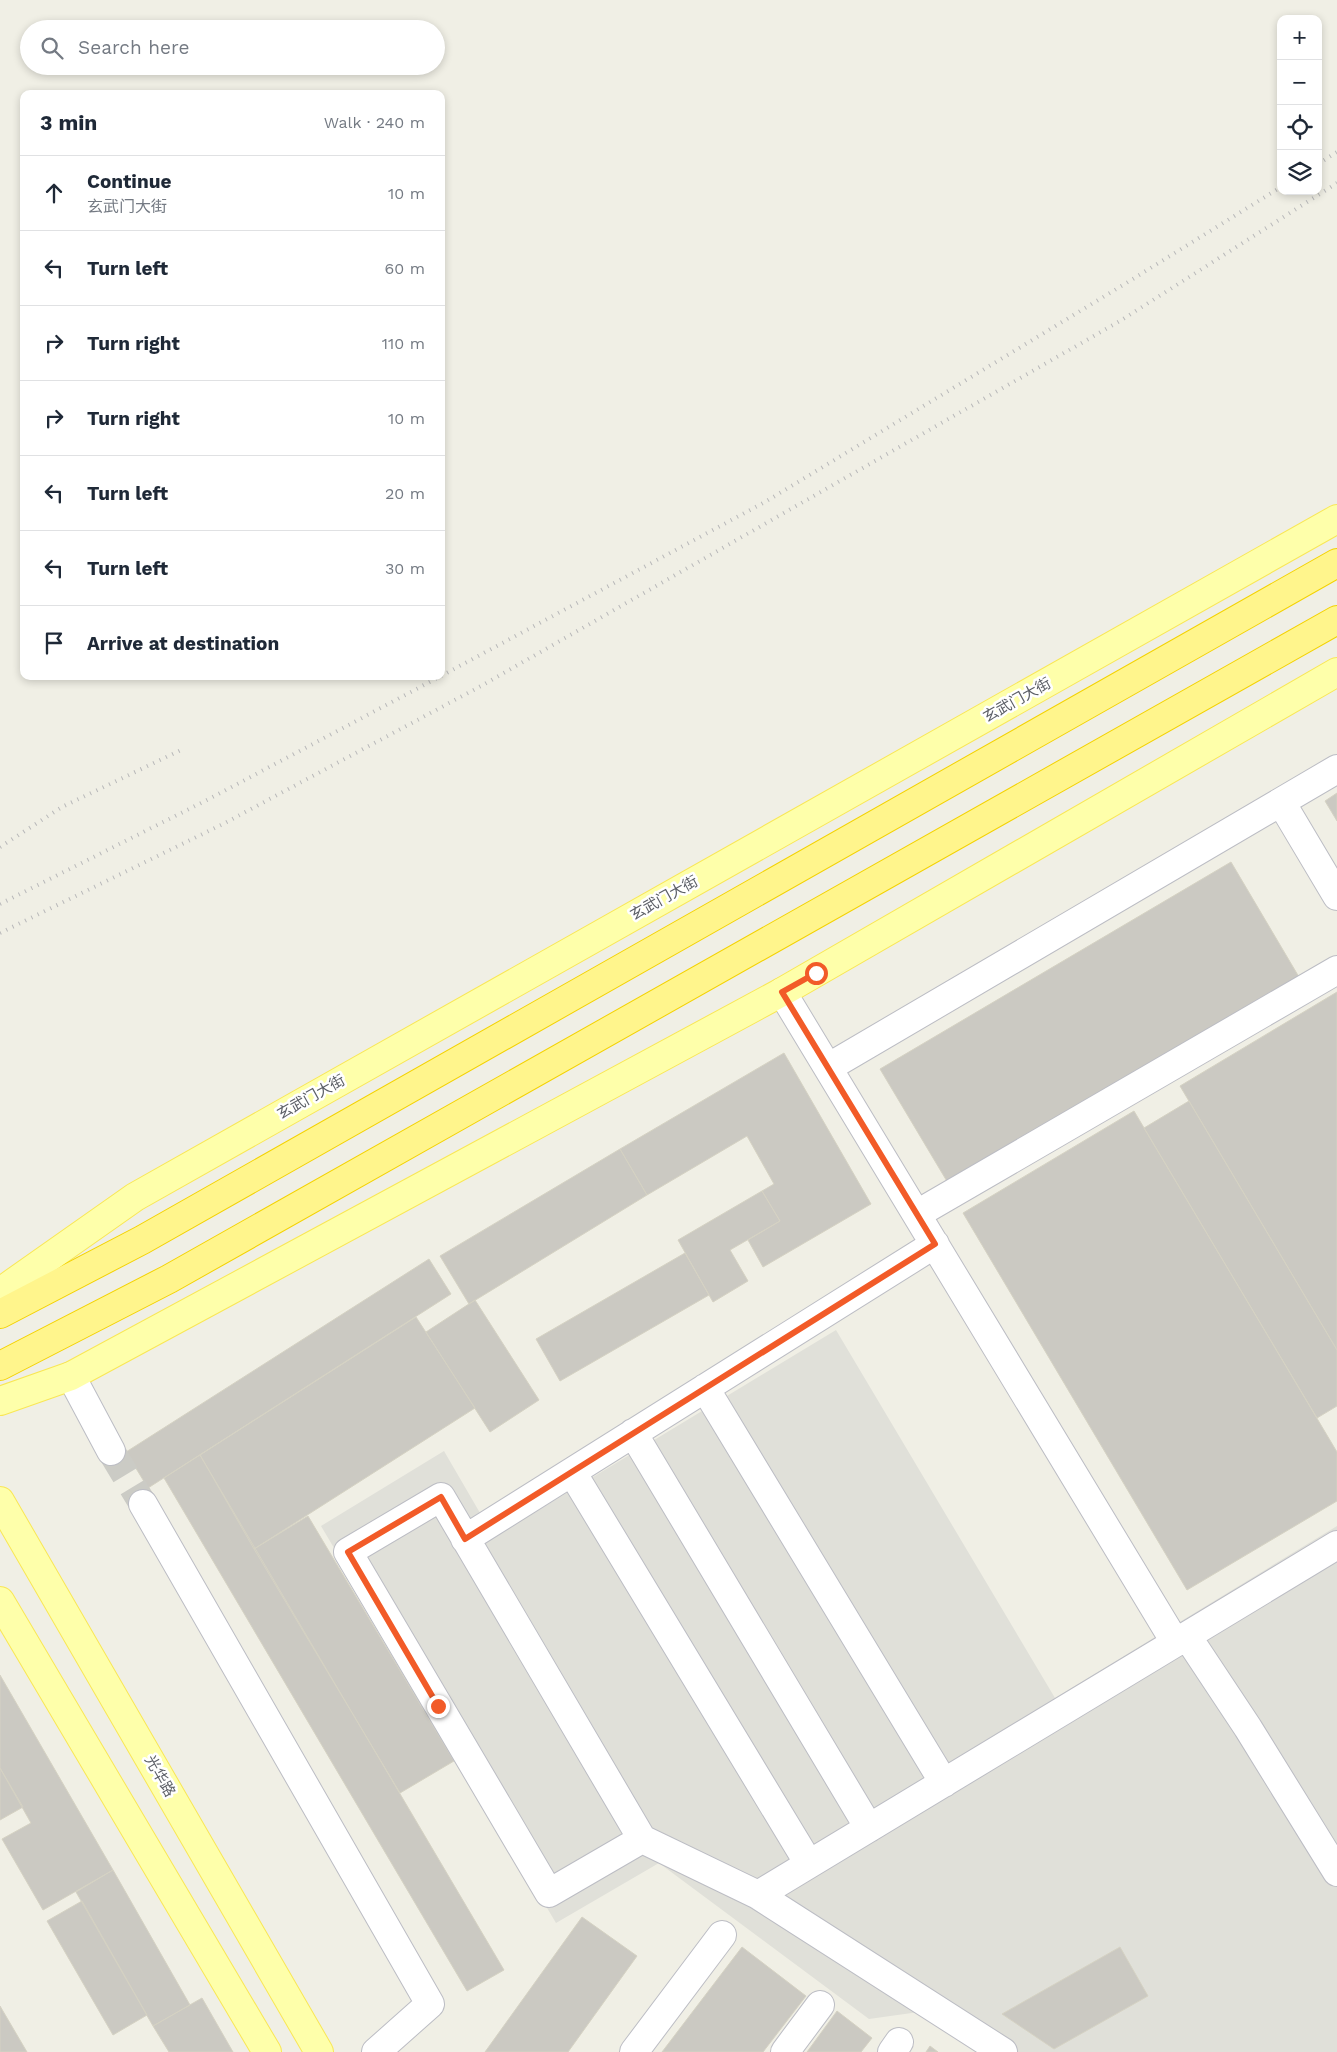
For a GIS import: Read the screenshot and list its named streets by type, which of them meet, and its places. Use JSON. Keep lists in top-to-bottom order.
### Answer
{
  "streets": {
    "main road": ["玄武门大街", "光华路"]
  },
  "page": {
    "map_buttons": ["+", "−"],
    "search": "Search here",
    "heading": ["3 min", "Walk · 240 m"],
    "list": [
      ["Continue", "玄武门大街", "10 m"],
      ["Turn left", "60 m"],
      ["Turn right", "110 m"],
      ["Turn right", "10 m"],
      ["Turn left", "20 m"],
      ["Turn left", "30 m"],
      "Arrive at destination"
    ]
  }
}
